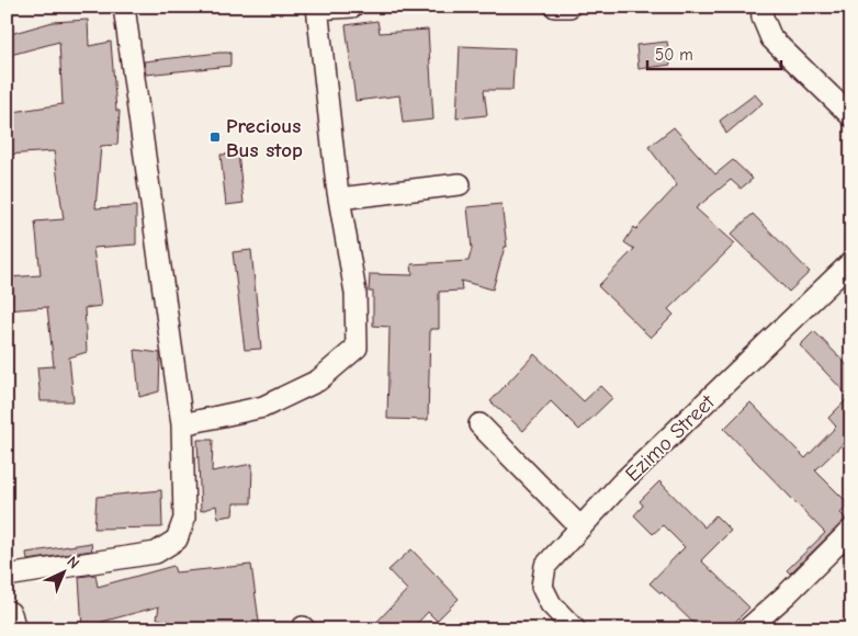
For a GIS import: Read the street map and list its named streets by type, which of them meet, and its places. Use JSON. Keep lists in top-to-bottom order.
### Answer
{
  "streets": {
    "street": ["Ezimo Street"]
  },
  "places": {
    "transit": ["Precious Bus stop"]
  },
  "scale_bar": "50 m",
  "north": "top right"
}
